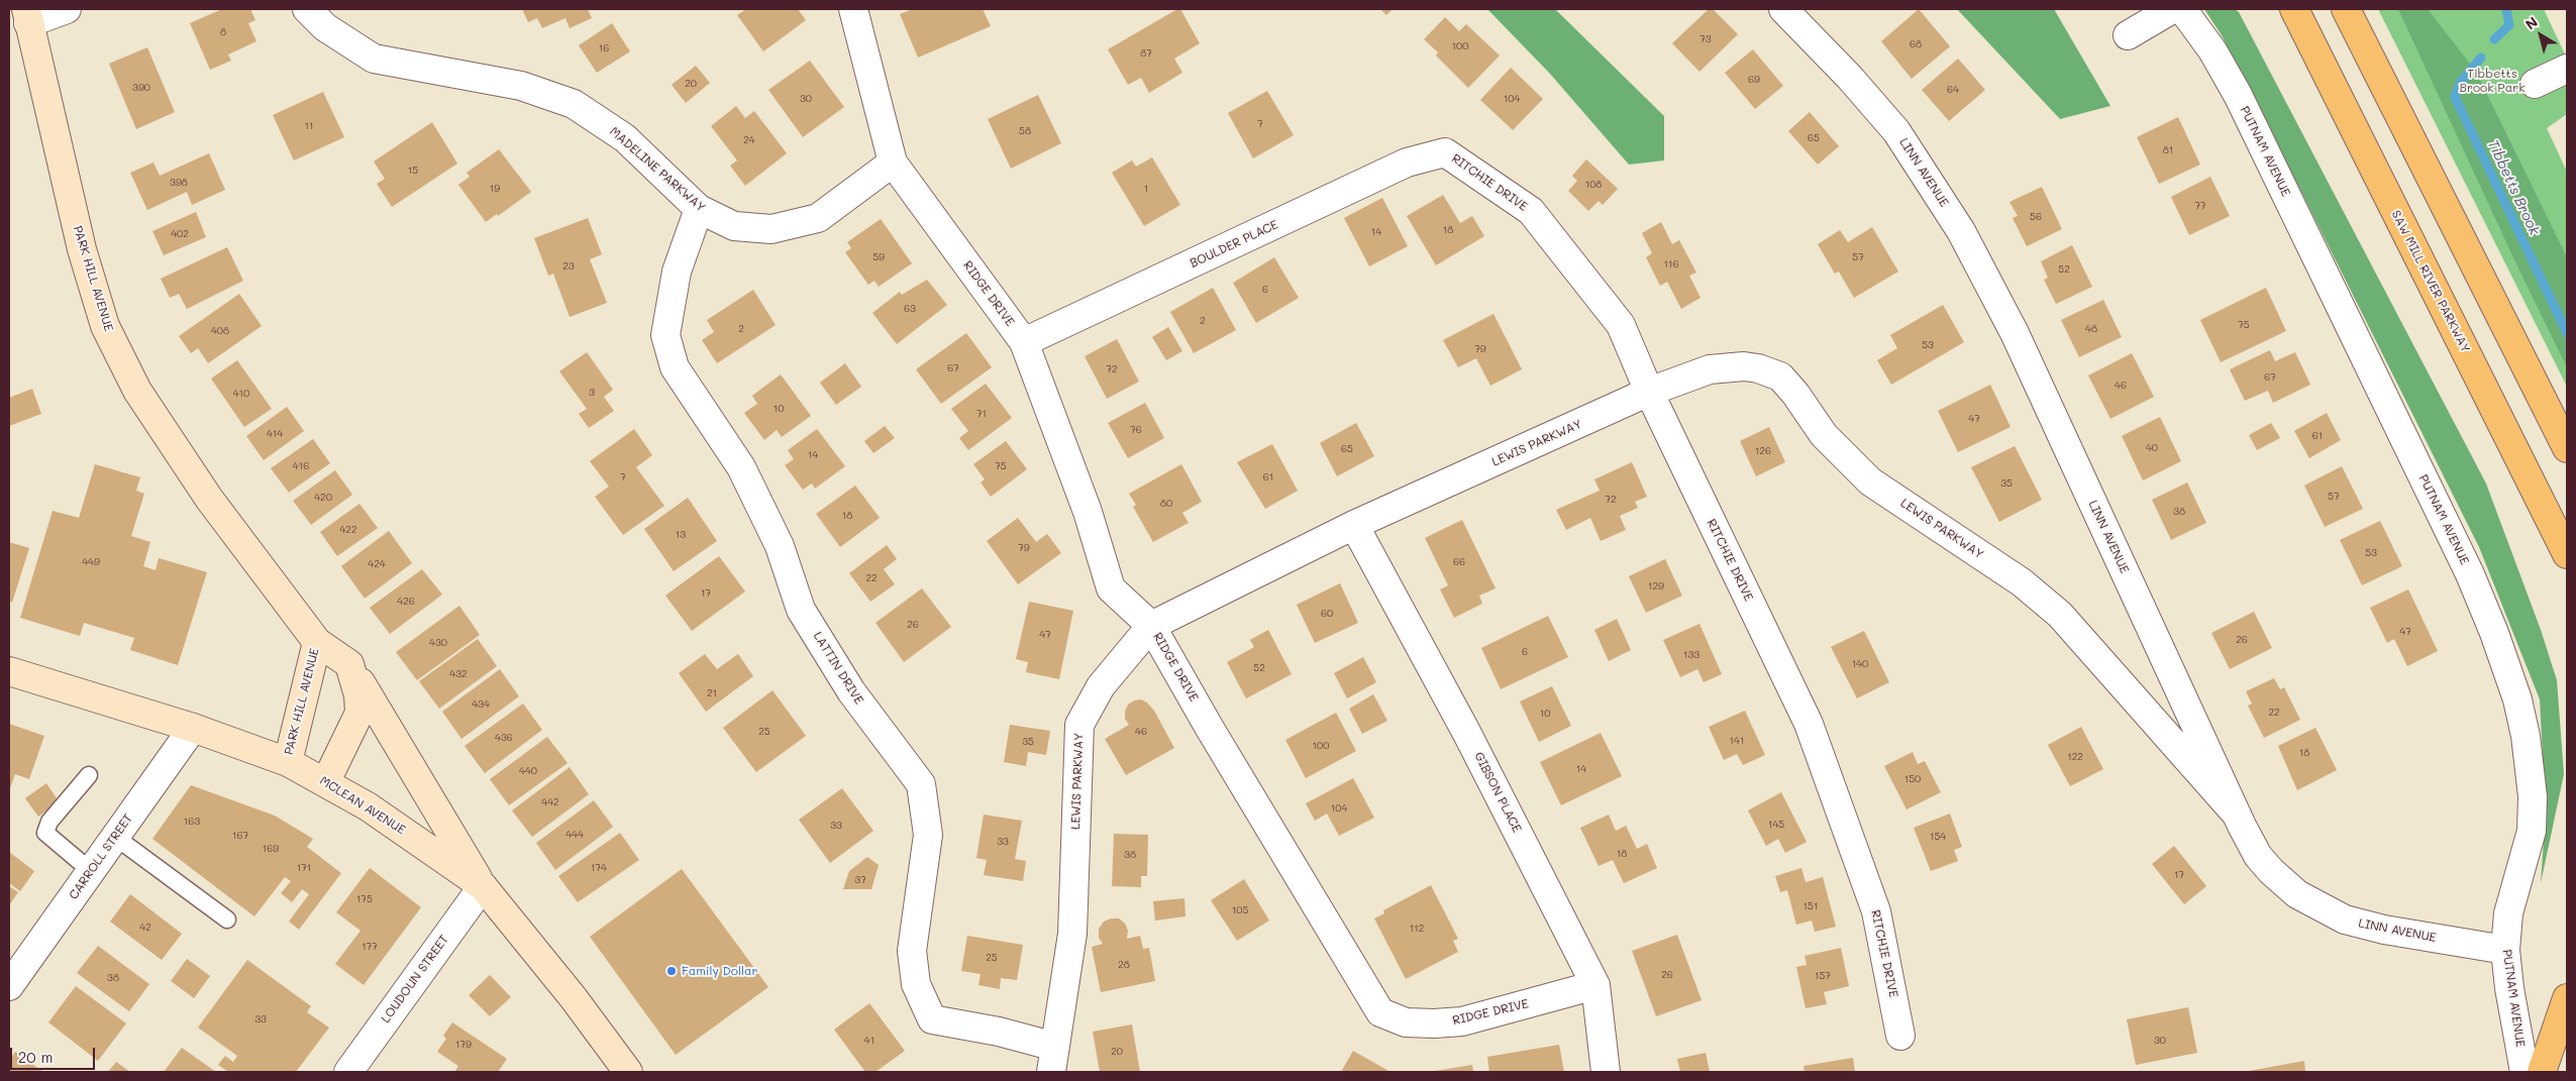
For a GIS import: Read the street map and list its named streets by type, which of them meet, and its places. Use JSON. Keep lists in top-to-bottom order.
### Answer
{
  "streets": {
    "highway": ["SAW MILL RIVER PARKWAY"],
    "street": [
      "PUTNAM AVENUE",
      "MADELINE PARKWAY",
      "LINN AVENUE",
      "RITCHIE DRIVE",
      "BOULDER PLACE",
      "PARK HILL AVENUE",
      "RIDGE DRIVE",
      "LEWIS PARKWAY",
      "LATTIN DRIVE",
      "GIBSON PLACE",
      "MCLEAN AVENUE",
      "CARROLL STREET",
      "LOUDOUN STREET"
    ]
  },
  "crossings": [
    ["PUTNAM AVENUE", "LINN AVENUE"],
    ["MADELINE PARKWAY", "RIDGE DRIVE"],
    ["MADELINE PARKWAY", "LATTIN DRIVE"],
    ["LINN AVENUE", "LEWIS PARKWAY"],
    ["RITCHIE DRIVE", "BOULDER PLACE"],
    ["RITCHIE DRIVE", "LEWIS PARKWAY"],
    ["BOULDER PLACE", "RIDGE DRIVE"],
    ["PARK HILL AVENUE", "MCLEAN AVENUE"],
    ["RIDGE DRIVE", "LEWIS PARKWAY"],
    ["RIDGE DRIVE", "GIBSON PLACE"],
    ["LEWIS PARKWAY", "LATTIN DRIVE"],
    ["LEWIS PARKWAY", "GIBSON PLACE"],
    ["MCLEAN AVENUE", "CARROLL STREET"],
    ["MCLEAN AVENUE", "LOUDOUN STREET"]
  ],
  "water": ["Tibbetts Brook"],
  "parks": ["Tibbetts Brook Park"],
  "places": ["Family Dollar"],
  "house_numbers": [
    "8",
    "73",
    "68",
    "100",
    "16",
    "87",
    "69",
    "20",
    "390",
    "64",
    "30",
    "104",
    "7",
    "11",
    "58",
    "65",
    "24",
    "81",
    "15",
    "398",
    "108",
    "19",
    "1",
    "77",
    "56",
    "18",
    "14",
    "402",
    "59",
    "57",
    "116",
    "23",
    "52",
    "6",
    "63",
    "2",
    "75",
    "2",
    "48",
    "408",
    "53",
    "79",
    "67",
    "72",
    "67",
    "46",
    "3",
    "410",
    "10",
    "71",
    "47",
    "76",
    "414",
    "61",
    "40",
    "65",
    "126",
    "14",
    "416",
    "75",
    "7",
    "61",
    "35",
    "57",
    "420",
    "72",
    "80",
    "38",
    "18",
    "422",
    "13",
    "79",
    "53",
    "449",
    "66",
    "424",
    "22",
    "129",
    "17",
    "426",
    "60",
    "26",
    "47",
    "47",
    "26",
    "430",
    "6",
    "133",
    "140",
    "52",
    "432",
    "21",
    "434",
    "22",
    "10",
    "25",
    "46",
    "436",
    "141",
    "35",
    "100",
    "18",
    "122",
    "14",
    "440",
    "150",
    "442",
    "104",
    "163",
    "145",
    "33",
    "444",
    "167",
    "154",
    "33",
    "169",
    "18",
    "38",
    "171",
    "174",
    "17",
    "37",
    "175",
    "151",
    "105",
    "42",
    "112",
    "177",
    "25",
    "28",
    "26",
    "157",
    "38",
    "33",
    "41",
    "30",
    "179",
    "20"
  ],
  "scale_bar": "20 m",
  "north": "top left"
}
